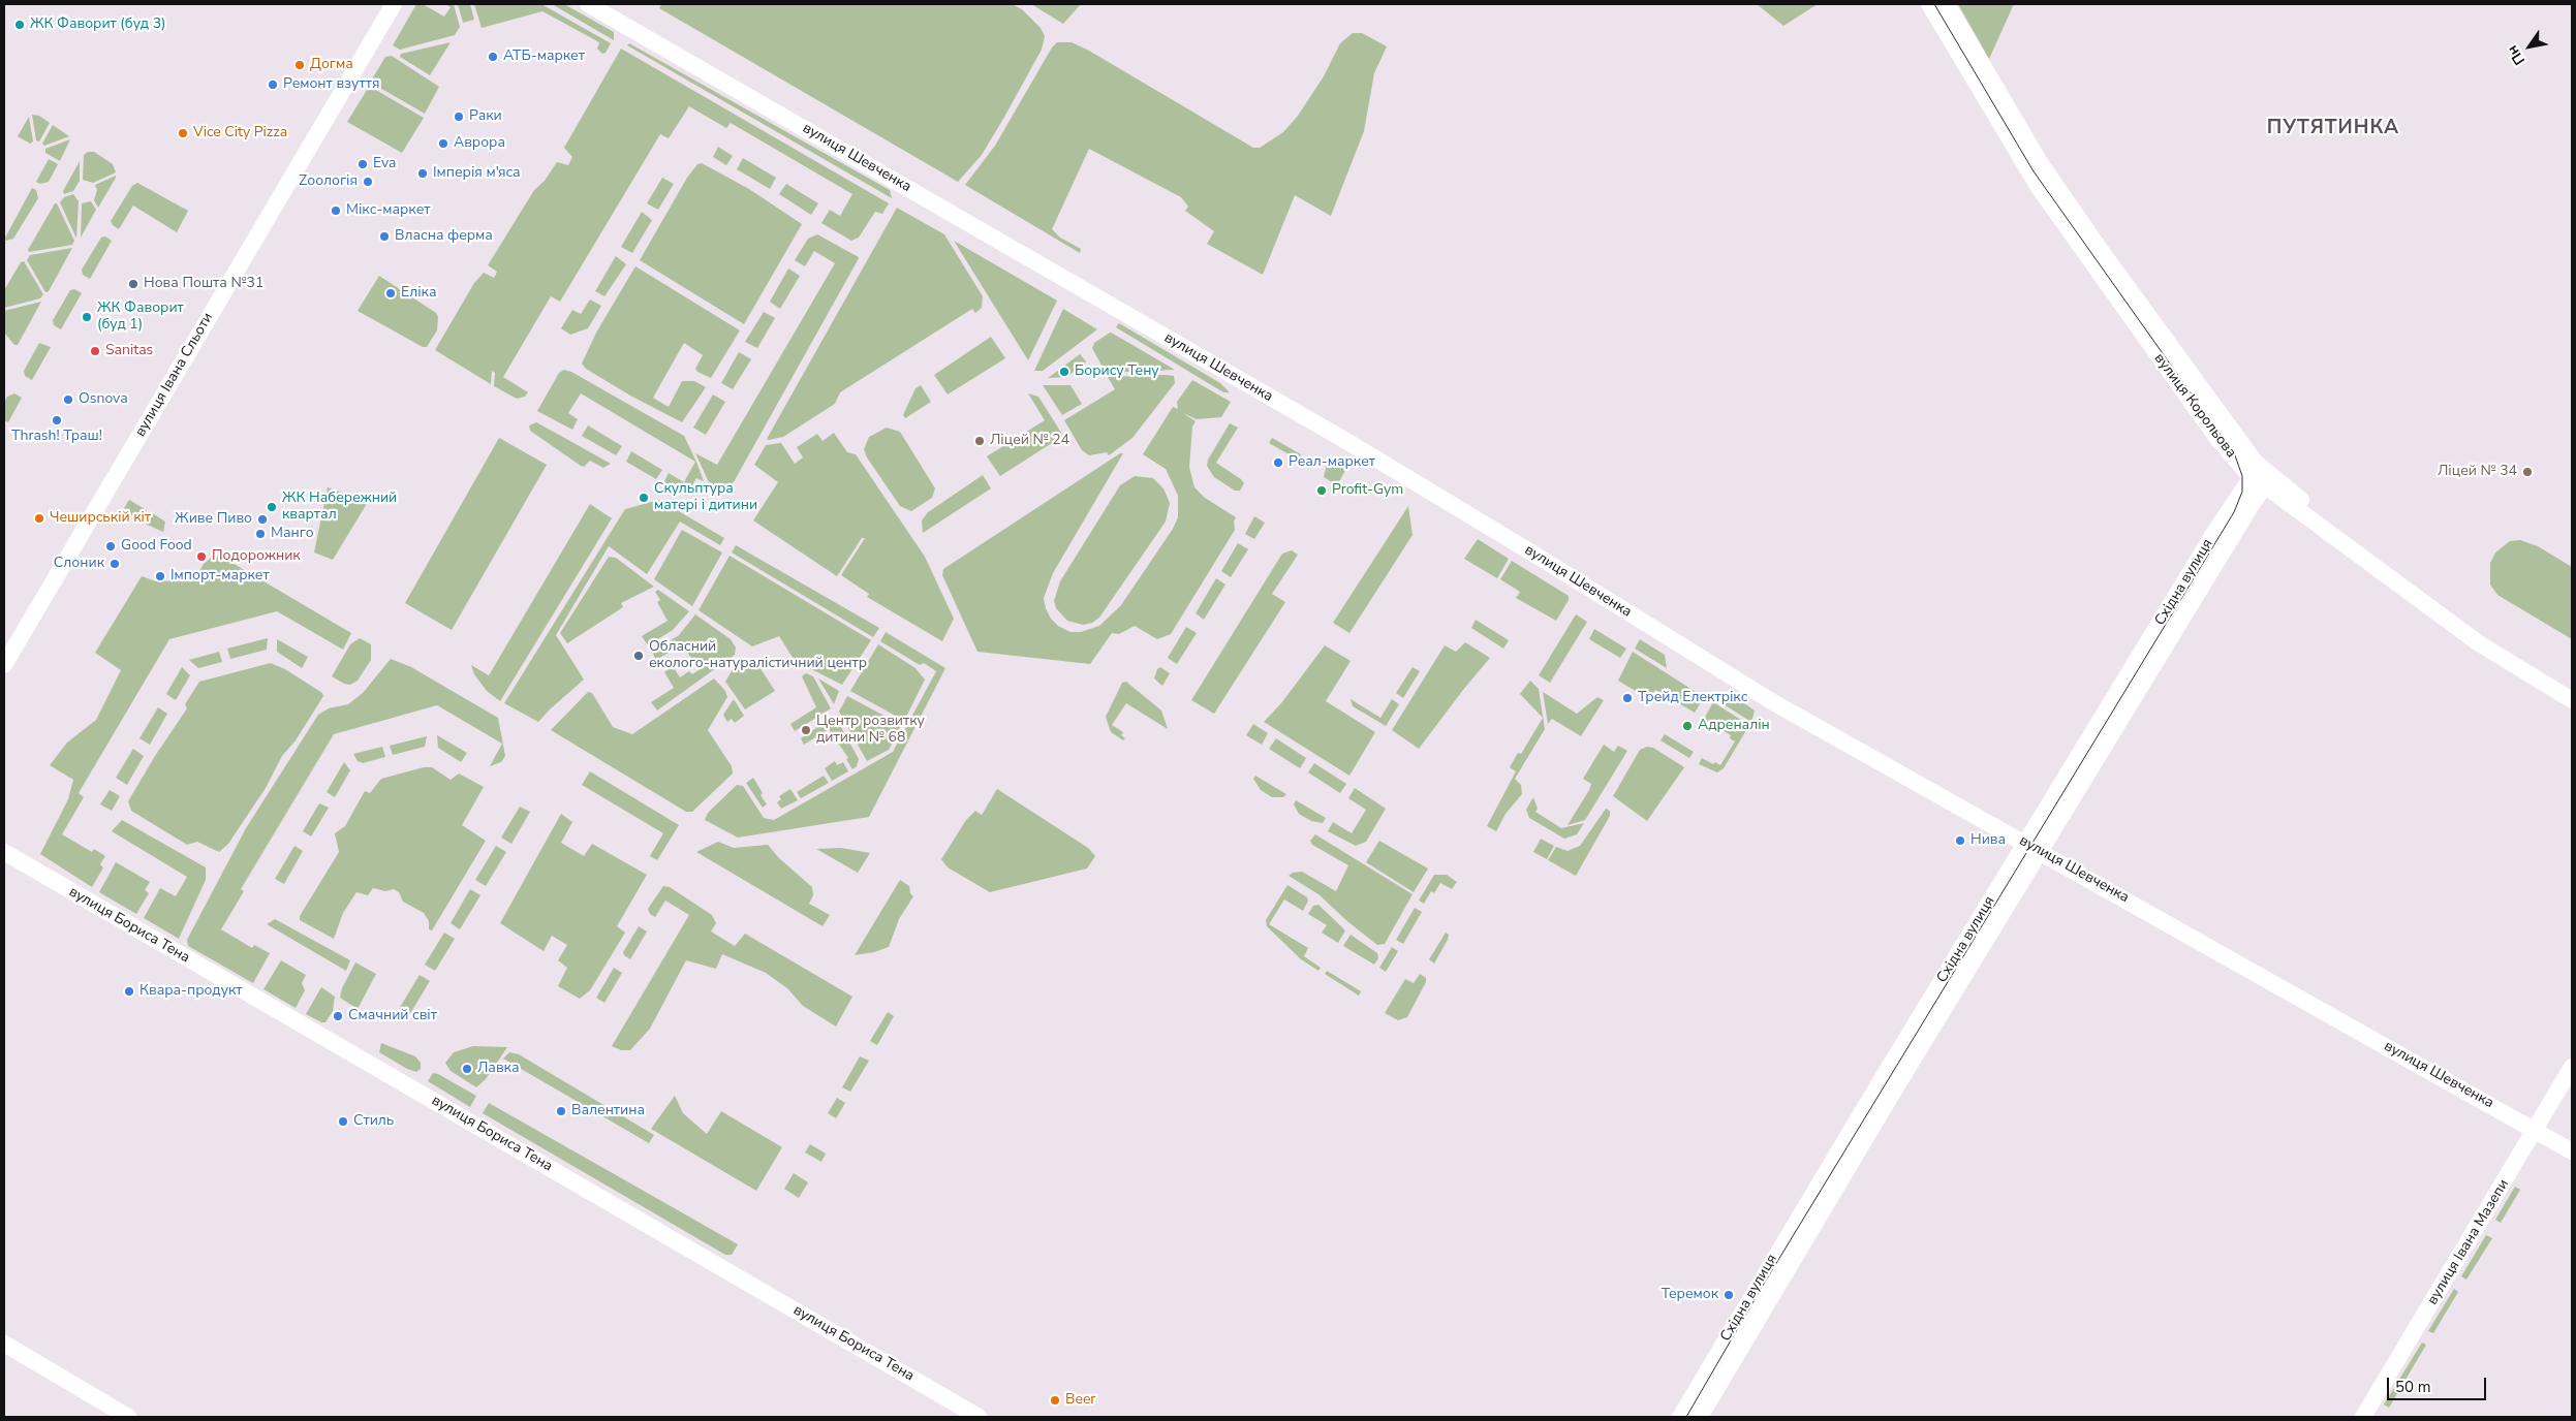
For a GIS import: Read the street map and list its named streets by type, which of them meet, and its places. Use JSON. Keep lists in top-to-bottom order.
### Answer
{
  "streets": {
    "street": [
      "вулиця Шевченка",
      "вулиця Івана Сльоти",
      "вулиця Корольова",
      "Східна вулиця",
      "вулиця Бориса Тена",
      "вулиця Івана Мазепи"
    ]
  },
  "crossings": [
    ["вулиця Шевченка", "Східна вулиця"],
    ["вулиця Шевченка", "вулиця Івана Мазепи"],
    ["вулиця Корольова", "Східна вулиця"]
  ],
  "districts": ["ПУТЯТИНКА"],
  "places": [
    "ЖК Фаворит (буд 3)",
    "АТБ-маркет",
    "Догма",
    "Ремонт взуття",
    "Раки",
    "Vice City Pizza",
    "Аврора",
    "Eva",
    "Імперія м'яса",
    "Zоологія",
    "Мікс-маркет",
    "Власна ферма",
    "Нова Пошта №31",
    "Еліка",
    "ЖК Фаворит (буд 1)",
    "Sanitas",
    "Борису Тену",
    "Osnova",
    "Thrash! Траш!",
    "Ліцей № 24",
    "Реал-маркет",
    "Ліцей № 34",
    "Profit-Gym",
    "Скульптура матері і дитини",
    "ЖК Набережний квартал",
    "Чеширськiй кiт",
    "Живе Пиво",
    "Манго",
    "Good Food",
    "Подорожник",
    "Слоник",
    "Імпорт-маркет",
    "Обласний еколого-натуралістичний центр",
    "Трейд Електрікс",
    "Адреналін",
    "Центр розвитку дитини № 68",
    "Нива",
    "Квара-продукт",
    "Смачний світ",
    "Лавка",
    "Валентина",
    "Стиль",
    "Теремок",
    "Beer"
  ],
  "scale_bar": "50 m",
  "north": "bottom left"
}
